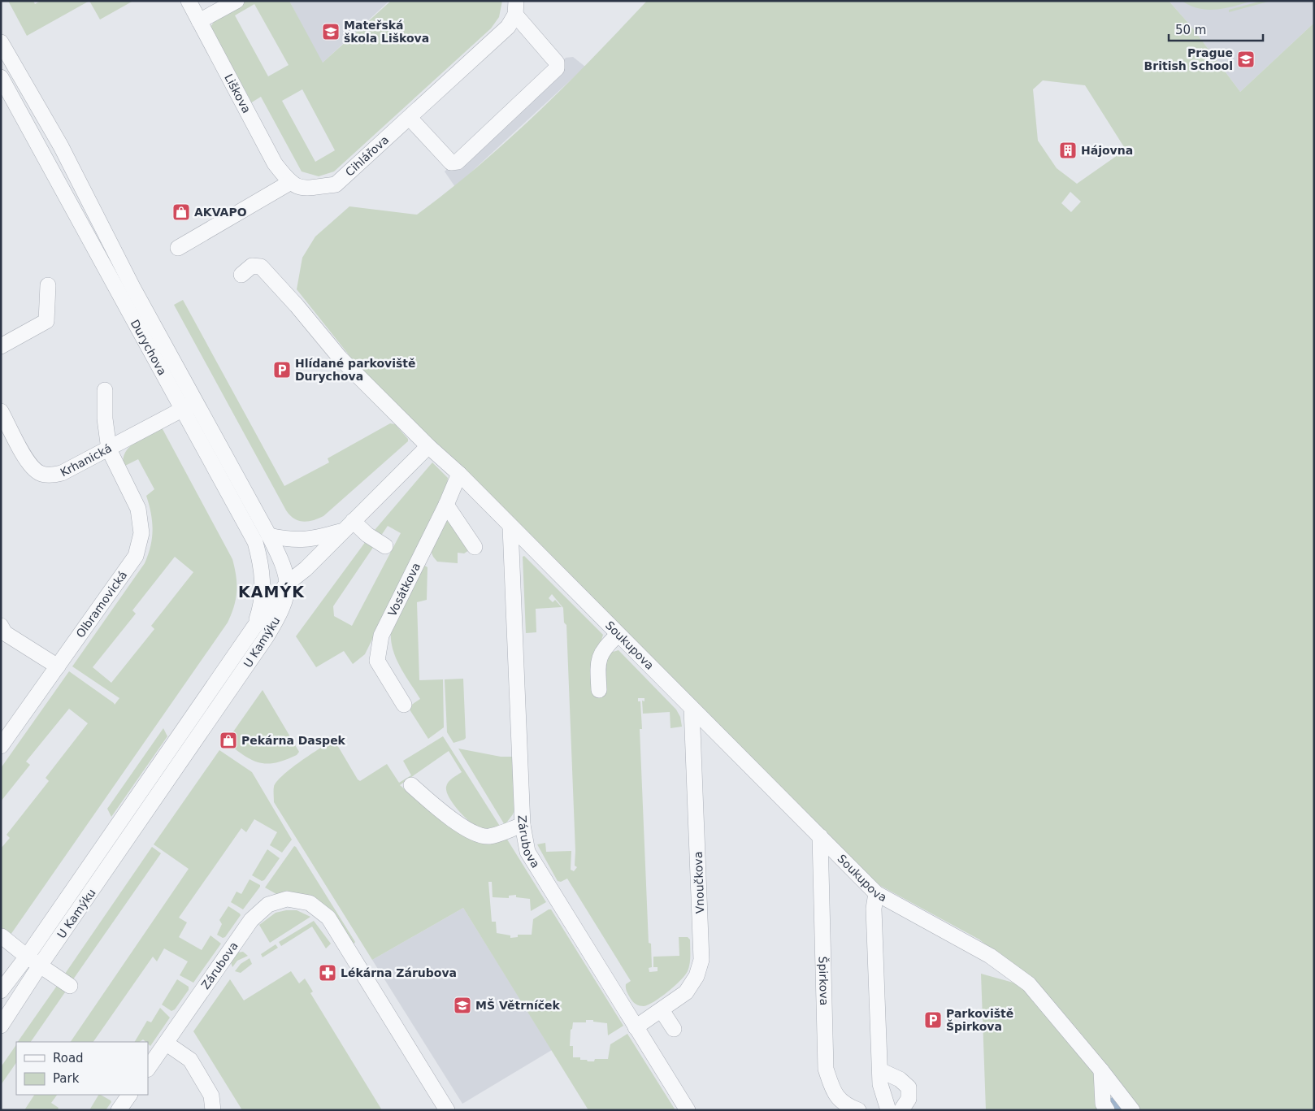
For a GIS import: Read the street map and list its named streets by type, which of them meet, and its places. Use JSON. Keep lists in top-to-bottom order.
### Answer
{
  "streets": {
    "street": [
      "Liškova",
      "Cihlářova",
      "Durychova",
      "Krhanická",
      "Vosátkova",
      "Olbramovická",
      "U Kamýku",
      "Soukupova",
      "Zárubova",
      "Vnoučkova",
      "Špirkova"
    ]
  },
  "crossings": [
    ["Liškova", "Cihlářova"],
    ["Durychova", "Krhanická"],
    ["Durychova", "U Kamýku"],
    ["Krhanická", "Olbramovická"],
    ["Vosátkova", "Soukupova"],
    ["Soukupova", "Zárubova"],
    ["Soukupova", "Vnoučkova"],
    ["Soukupova", "Špirkova"],
    ["Zárubova", "Vnoučkova"]
  ],
  "districts": ["KAMÝK"],
  "places": {
    "school or university": ["Mateřská škola Liškova", "Prague British School", "MŠ Větrníček"],
    "building": ["Hájovna"],
    "shop": ["AKVAPO", "Pekárna Daspek"],
    "parking": ["Hlídané parkoviště Durychova", "Parkoviště Špirkova"],
    "pharmacy": ["Lékárna Zárubova"]
  },
  "legend": ["Road", "Park"],
  "scale_bar": "50 m"
}
